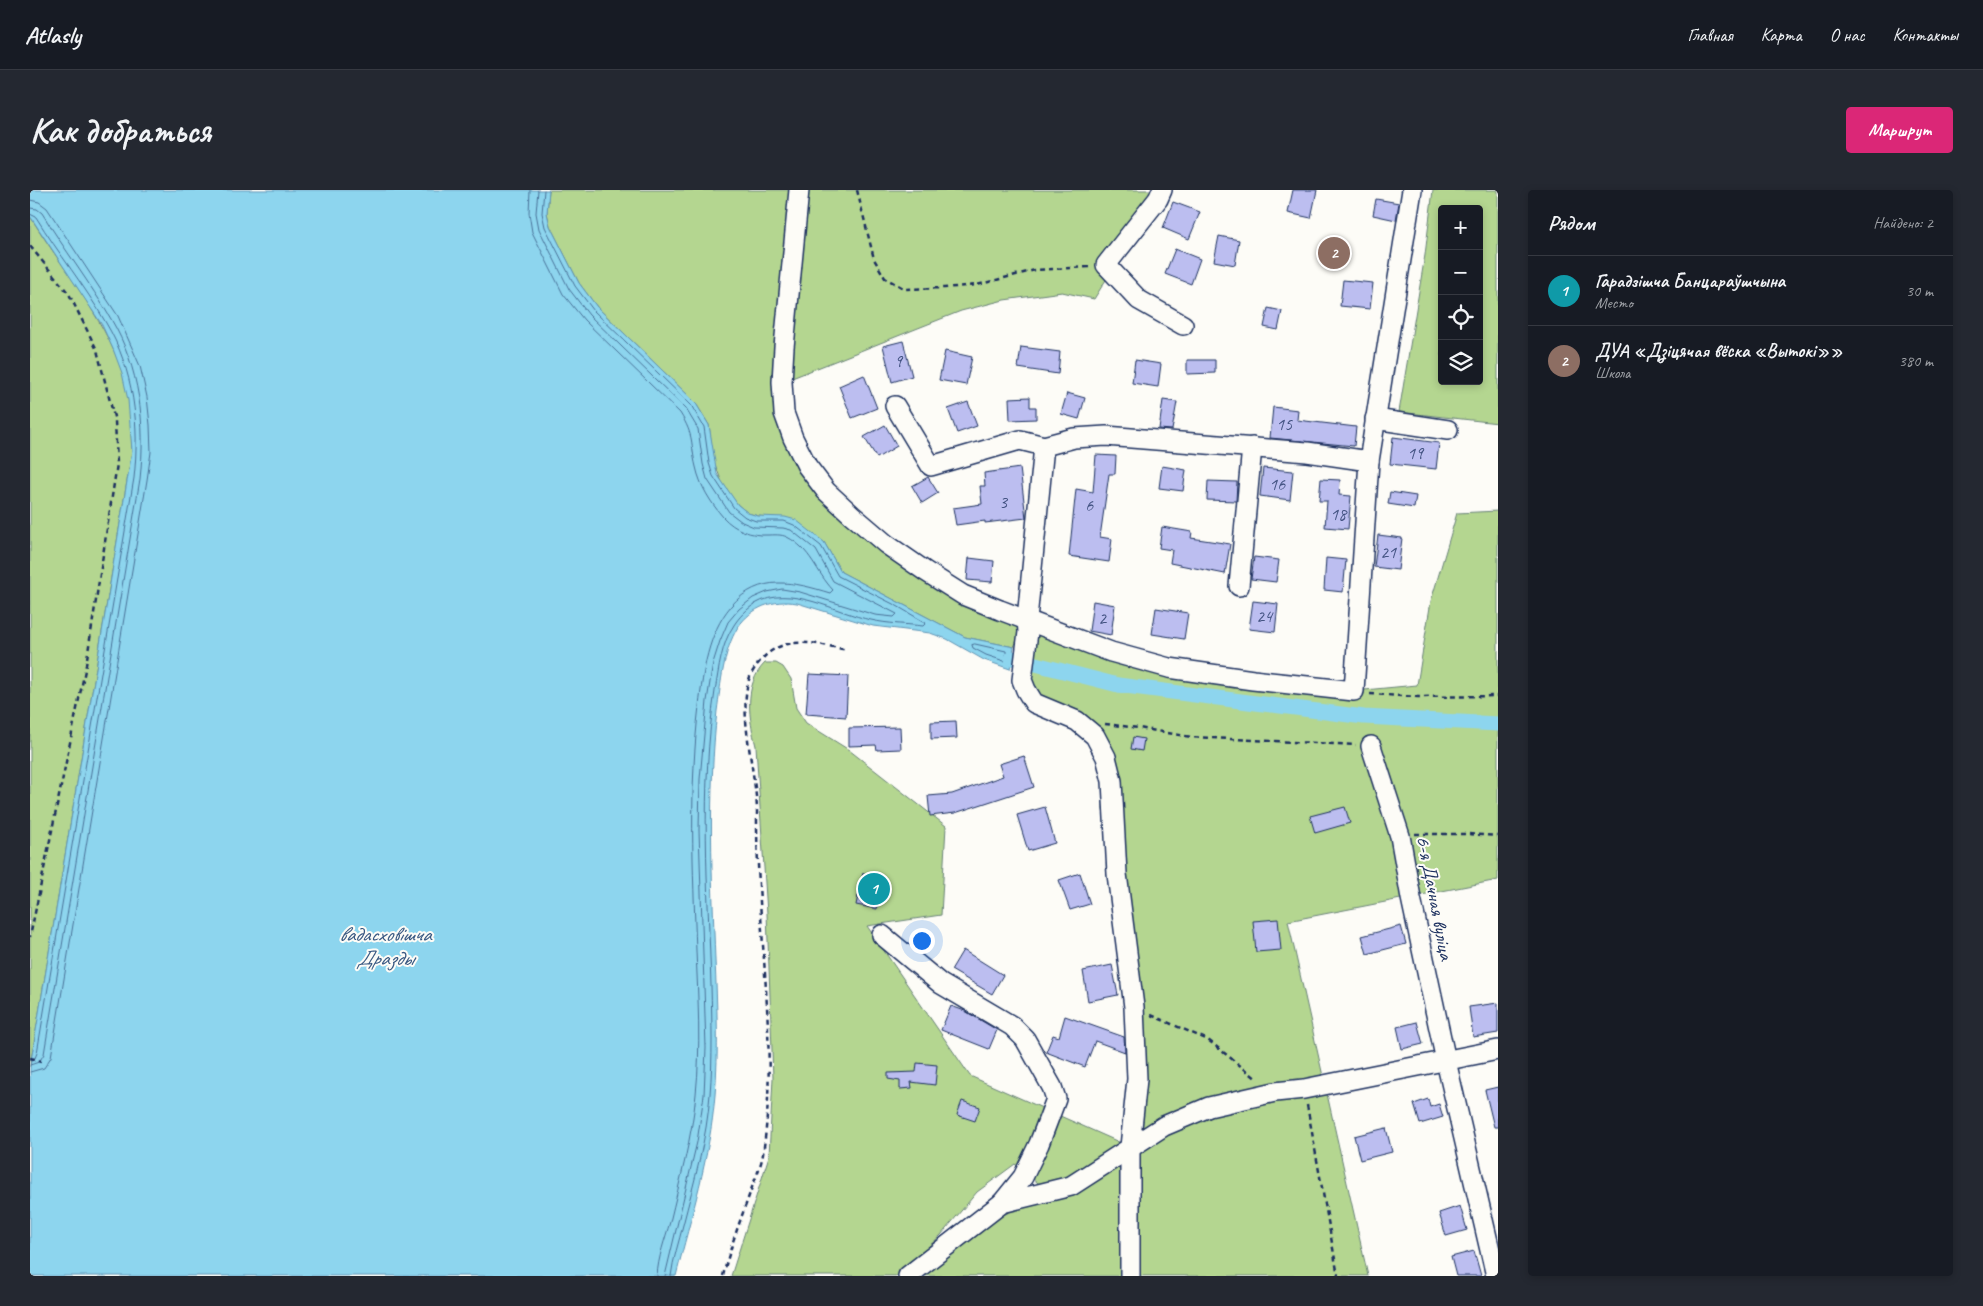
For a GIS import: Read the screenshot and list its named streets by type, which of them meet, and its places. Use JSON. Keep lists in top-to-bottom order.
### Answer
{
  "streets": {
    "street": ["6-я Дачная вуліца"]
  },
  "water": ["вадасховішча Дразды"],
  "house_numbers": [
    "9",
    "15",
    "19",
    "16",
    "3",
    "6",
    "18",
    "21",
    "24",
    "2"
  ],
  "page": {
    "header": "Atlasly",
    "nav": [
      "Главная",
      "Карта",
      "О нас",
      "Контакты"
    ],
    "buttons": "Маршрут",
    "title": "Как добраться",
    "heading": ["Рядом", "Найдено: 2"],
    "map_buttons": ["+", "−"],
    "pins": ["2", "1"],
    "list": [
      {
        "mark": "1",
        "name": "Гарадзішча Банцараўшчына",
        "note": "Место",
        "value": "30 m"
      },
      {
        "mark": "2",
        "name": "ДУА «Дзіцячая вёска «Вытокі»»",
        "note": "Школа",
        "value": "380 m"
      }
    ]
  }
}
